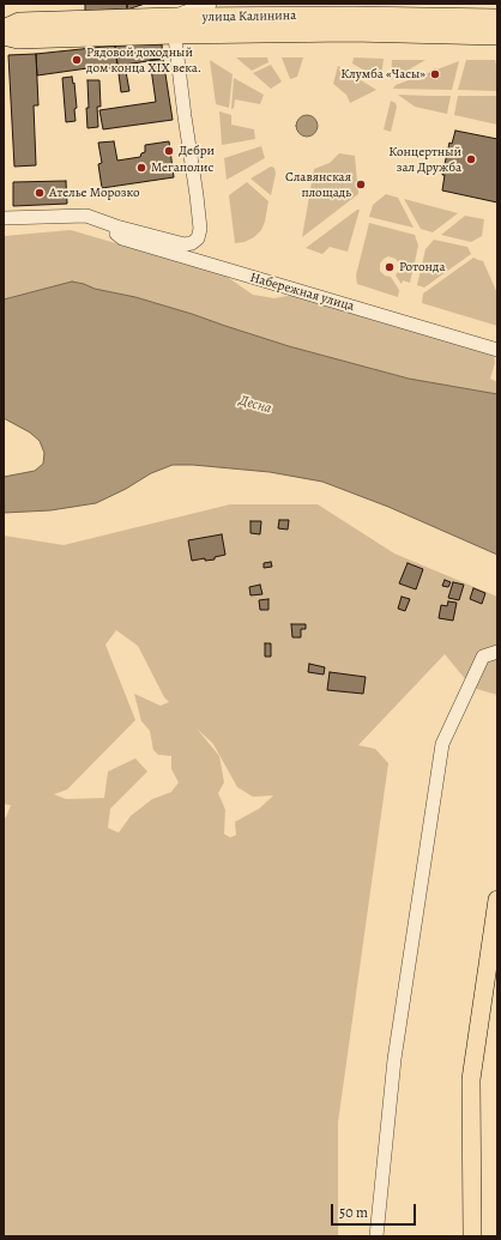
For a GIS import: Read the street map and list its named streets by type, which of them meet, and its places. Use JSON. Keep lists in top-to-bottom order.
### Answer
{
  "streets": {
    "main road": ["улица Калинина"],
    "street": ["Набережная улица"]
  },
  "crossings": [
    ["улица Калинина", "Набережная улица"]
  ],
  "water": ["Десна"],
  "places": [
    "Рядовой доходный дом конца XIX века.",
    "Клумба «Часы»",
    "Дебри",
    "Концертный зал Дружба",
    "Мегаполис",
    "Славянская площадь",
    "Ателье Морозко",
    "Ротонда"
  ],
  "scale_bar": "50 m"
}
